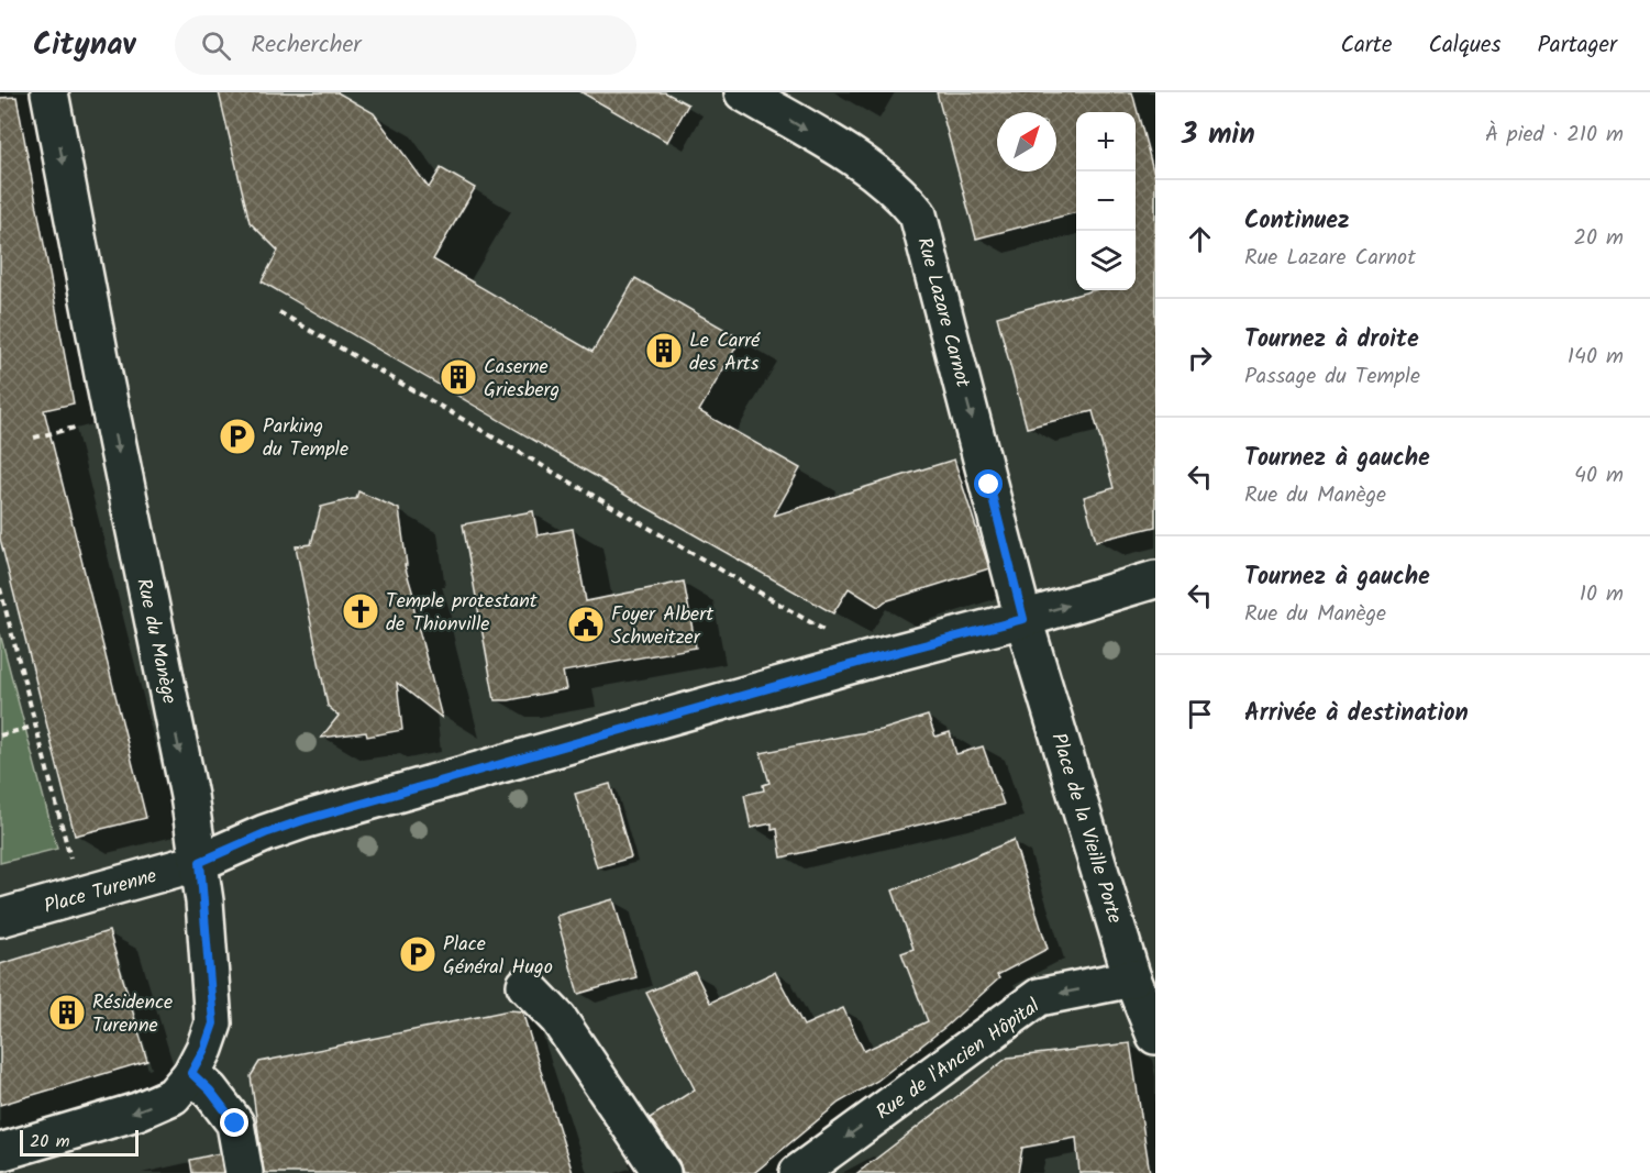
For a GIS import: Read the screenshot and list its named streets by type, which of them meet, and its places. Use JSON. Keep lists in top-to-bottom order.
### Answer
{
  "streets": {
    "street": [
      "Rue Lazare Carnot",
      "Rue du Manège",
      "Place de la Vieille Porte",
      "Place Turenne",
      "Rue de l'Ancien Hôpital"
    ]
  },
  "crossings": [
    ["Rue Lazare Carnot", "Place de la Vieille Porte"],
    ["Rue Lazare Carnot", "Place Turenne"],
    ["Rue du Manège", "Place Turenne"],
    ["Place de la Vieille Porte", "Place Turenne"],
    ["Place de la Vieille Porte", "Rue de l'Ancien Hôpital"]
  ],
  "one_way": ["Rue Lazare Carnot", "Rue du Manège", "Rue de l'Ancien Hôpital"],
  "places": {
    "building": ["Le Carré des Arts", "Caserne Griesberg", "Résidence Turenne"],
    "parking": ["Parking du Temple", "Place Général Hugo"],
    "church": ["Temple protestant de Thionville"],
    "public building": ["Foyer Albert Schweitzer"]
  },
  "scale_bar": "20 m",
  "north": "top right",
  "page": {
    "header": "Citynav",
    "search": "Rechercher",
    "nav": ["Carte", "Calques", "Partager"],
    "heading": ["3 min", "À pied · 210 m"],
    "map_buttons": ["+", "−"],
    "list": [
      ["Continuez", "Rue Lazare Carnot", "20 m"],
      ["Tournez à droite", "Passage du Temple", "140 m"],
      ["Tournez à gauche", "Rue du Manège", "40 m"],
      ["Tournez à gauche", "Rue du Manège", "10 m"],
      "Arrivée à destination"
    ],
    "scale": "20 m"
  }
}
